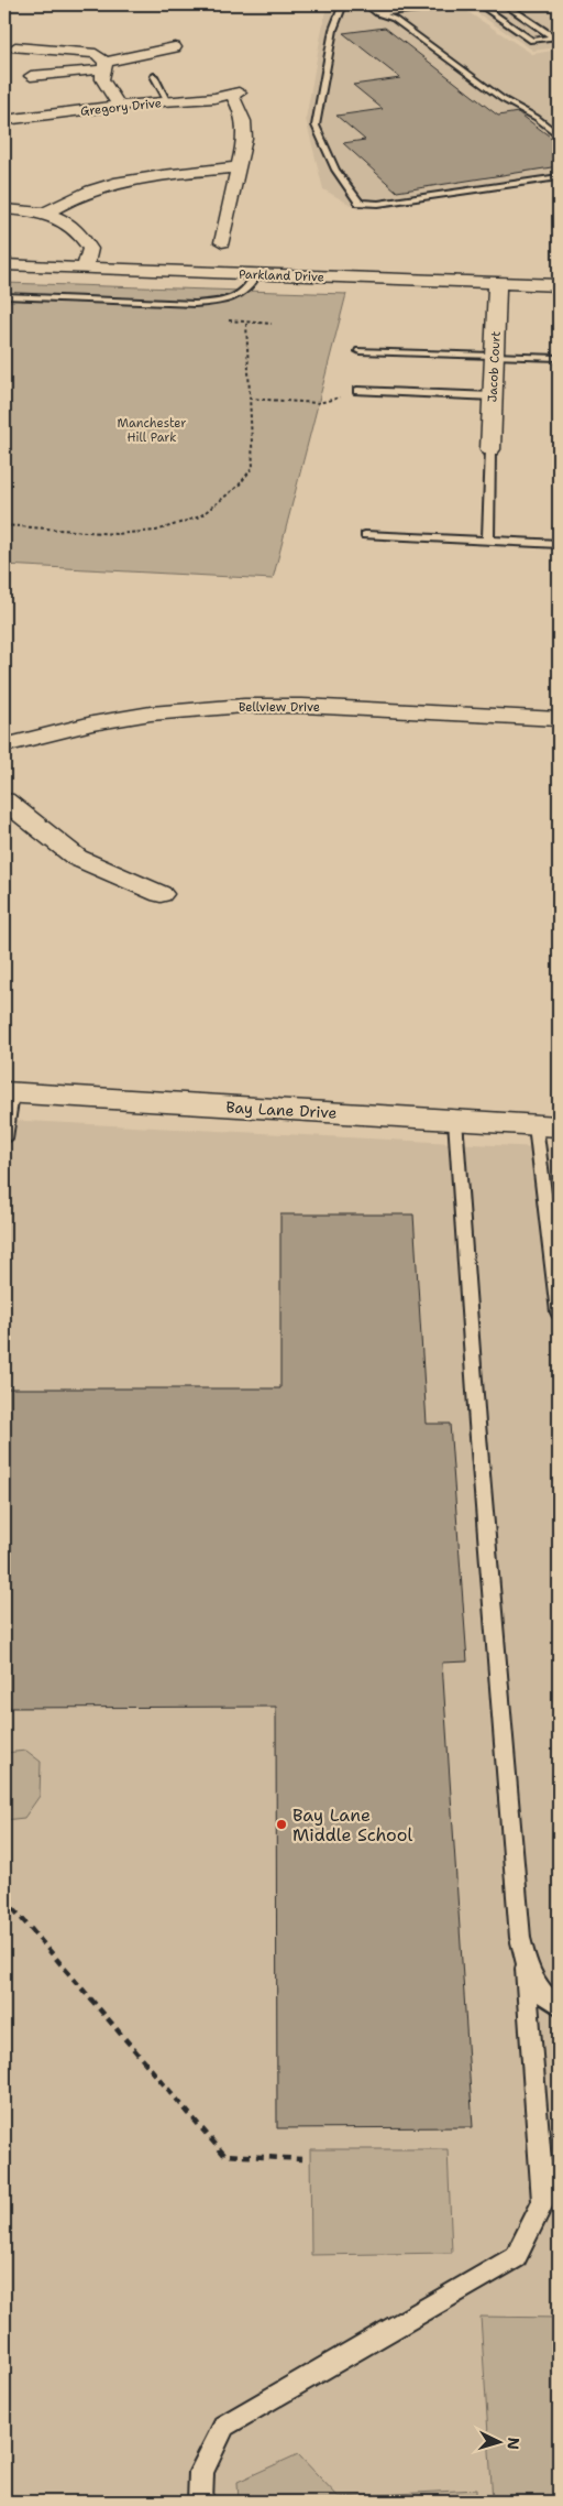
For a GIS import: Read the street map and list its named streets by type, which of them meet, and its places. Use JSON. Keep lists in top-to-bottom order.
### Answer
{
  "streets": {
    "street": [
      "Gregory Drive",
      "Parkland Drive",
      "Jacob Court",
      "Bellview Drive",
      "Bay Lane Drive"
    ]
  },
  "crossings": [
    ["Parkland Drive", "Jacob Court"]
  ],
  "parks": ["Manchester Hill Park"],
  "places": ["Bay Lane Middle School"],
  "north": "right"
}
